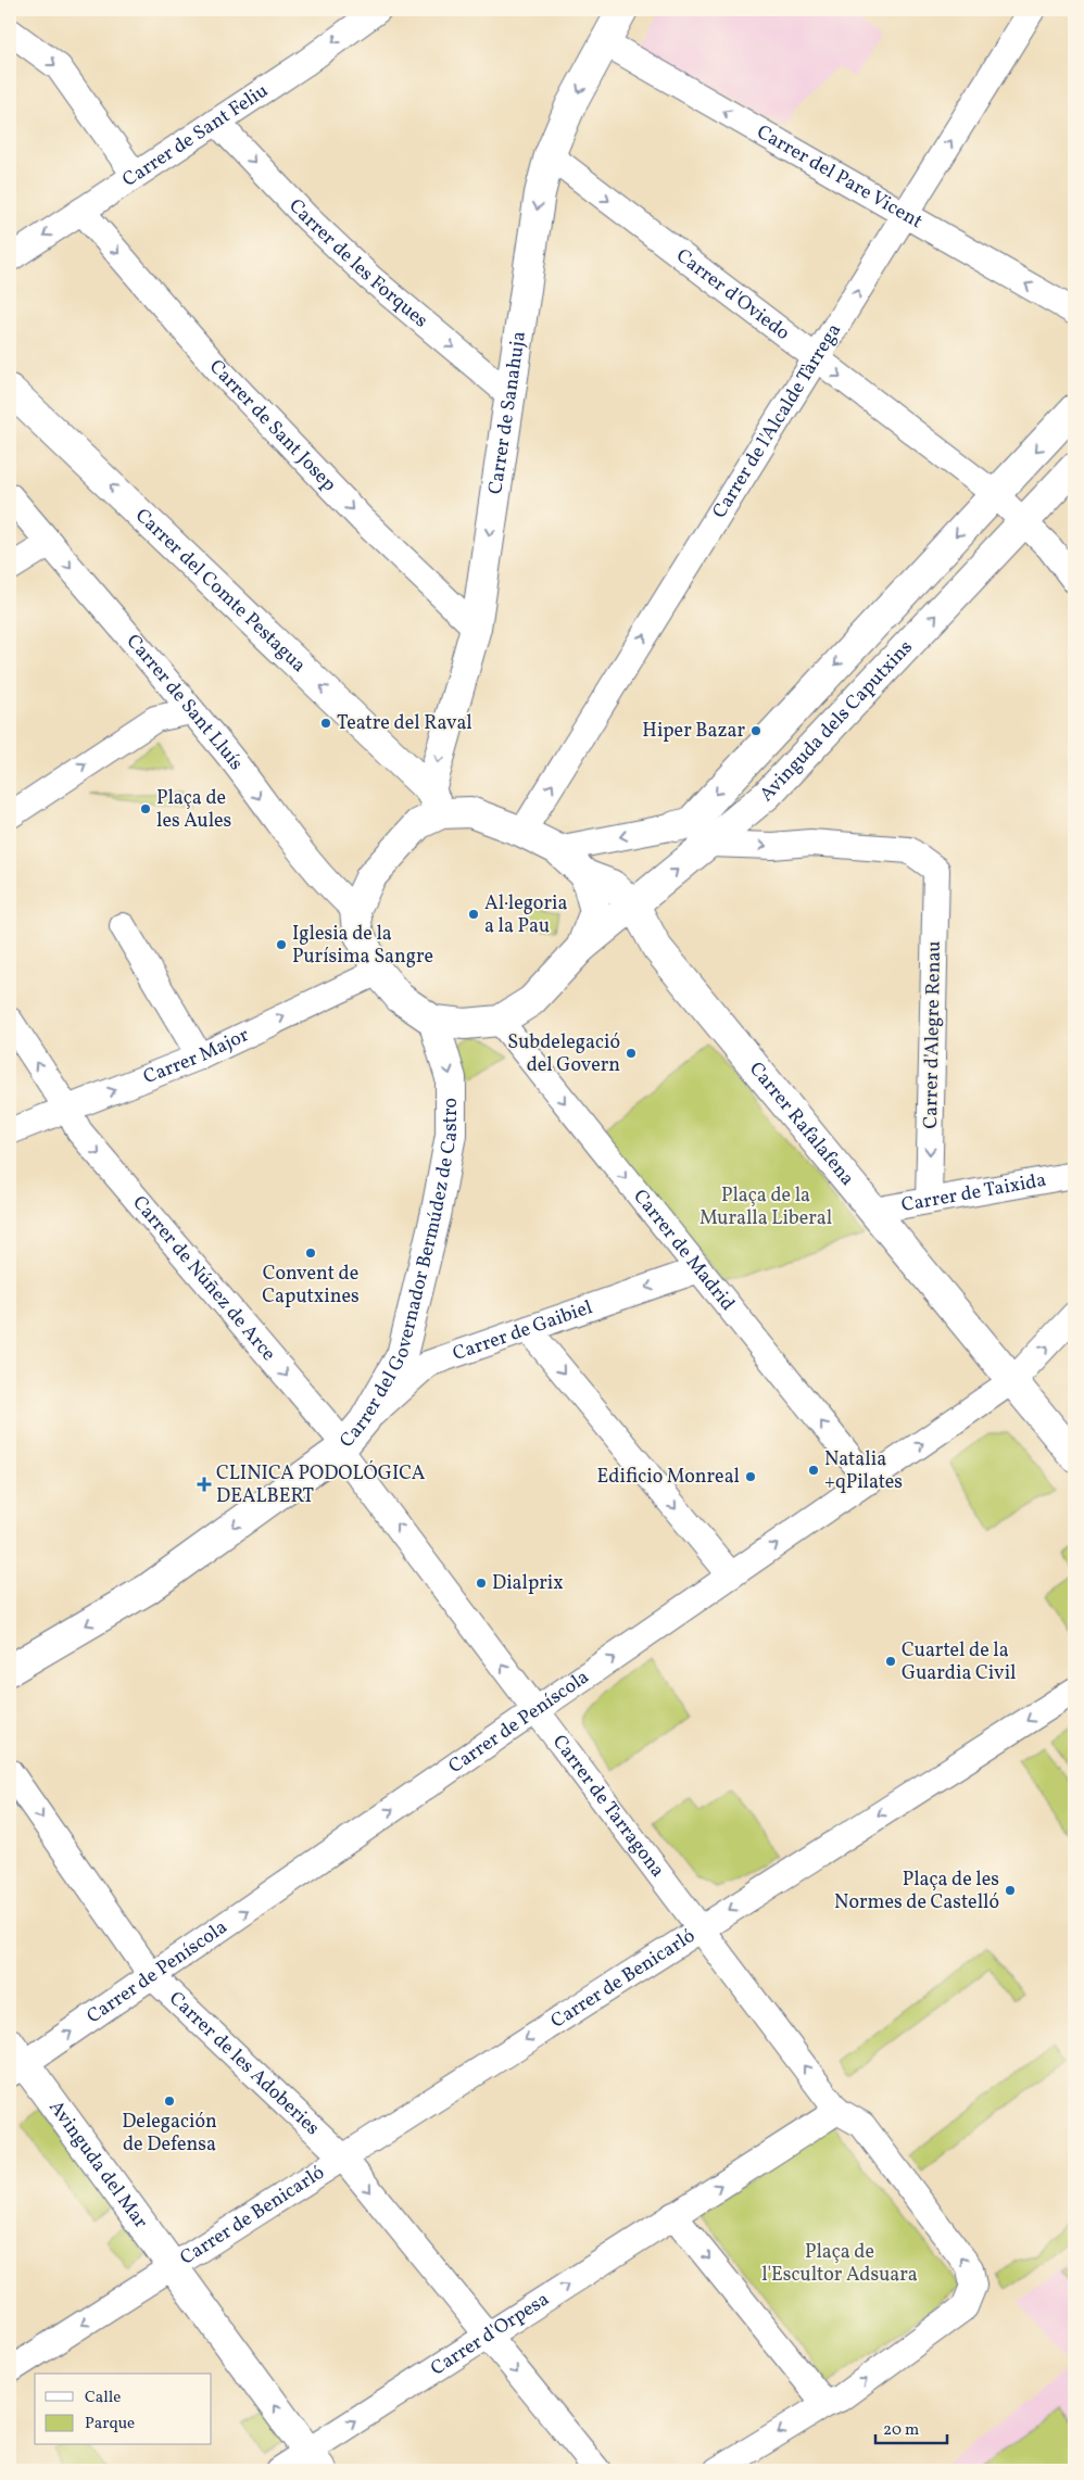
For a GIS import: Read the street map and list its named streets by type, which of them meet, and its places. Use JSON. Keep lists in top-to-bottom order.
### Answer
{
  "streets": {
    "street": [
      "Carrer de Sant Feliu",
      "Carrer del Pare Vicent",
      "Carrer de les Forques",
      "Carrer d'Oviedo",
      "Carrer de Sanahuja",
      "Carrer de l'Alcalde Tàrrega",
      "Carrer de Sant Josep",
      "Carrer del Comte Pestagua",
      "Carrer de Sant Lluís",
      "Avinguda dels Caputxins",
      "Carrer d'Alegre Renau",
      "Carrer Major",
      "Carrer Rafalafena",
      "Carrer de Taixida",
      "Carrer de Madrid",
      "Carrer del Governador Bermúdez de Castro",
      "Carrer de Núñez de Arce",
      "Carrer de Gaibiel",
      "Carrer de Peníscola",
      "Carrer de Tarragona",
      "Carrer de Benicarló",
      "Carrer de les Adoberies",
      "Avinguda del Mar",
      "Carrer d'Orpesa"
    ]
  },
  "crossings": [
    ["Carrer de Sant Feliu", "Carrer de les Forques"],
    ["Carrer de Sant Feliu", "Carrer de Sant Josep"],
    ["Carrer del Pare Vicent", "Carrer de Sanahuja"],
    ["Carrer del Pare Vicent", "Carrer de l'Alcalde Tàrrega"],
    ["Carrer de les Forques", "Carrer de Sanahuja"],
    ["Carrer d'Oviedo", "Carrer de Sanahuja"],
    ["Carrer d'Oviedo", "Carrer de l'Alcalde Tàrrega"],
    ["Carrer d'Oviedo", "Avinguda dels Caputxins"],
    ["Carrer de Sanahuja", "Carrer de Sant Josep"],
    ["Carrer de Sanahuja", "Carrer del Comte Pestagua"],
    ["Avinguda dels Caputxins", "Carrer d'Alegre Renau"],
    ["Avinguda dels Caputxins", "Carrer Rafalafena"],
    ["Avinguda dels Caputxins", "Carrer de Madrid"],
    ["Carrer d'Alegre Renau", "Carrer de Taixida"],
    ["Carrer Major", "Carrer de Núñez de Arce"],
    ["Carrer Rafalafena", "Carrer de Taixida"],
    ["Carrer Rafalafena", "Carrer de Peníscola"],
    ["Carrer de Madrid", "Carrer de Gaibiel"],
    ["Carrer de Madrid", "Carrer de Peníscola"],
    ["Carrer del Governador Bermúdez de Castro", "Carrer de Núñez de Arce"],
    ["Carrer del Governador Bermúdez de Castro", "Carrer de Gaibiel"],
    ["Carrer del Governador Bermúdez de Castro", "Carrer de Tarragona"],
    ["Carrer de Núñez de Arce", "Carrer de Tarragona"],
    ["Carrer de Peníscola", "Carrer de Tarragona"],
    ["Carrer de Peníscola", "Carrer de les Adoberies"],
    ["Carrer de Peníscola", "Avinguda del Mar"],
    ["Carrer de Tarragona", "Carrer de Benicarló"],
    ["Carrer de Benicarló", "Carrer de les Adoberies"],
    ["Carrer de Benicarló", "Avinguda del Mar"],
    ["Carrer de les Adoberies", "Carrer d'Orpesa"],
    ["Avinguda del Mar", "Carrer d'Orpesa"]
  ],
  "one_way": [
    "Carrer de Sant Feliu",
    "Carrer del Pare Vicent",
    "Carrer de les Forques",
    "Carrer d'Oviedo",
    "Carrer de Sanahuja",
    "Carrer de l'Alcalde Tàrrega",
    "Carrer de Sant Josep",
    "Carrer del Comte Pestagua",
    "Carrer Major",
    "Carrer del Governador Bermúdez de Castro",
    "Carrer de Gaibiel",
    "Carrer de Peníscola",
    "Carrer de Benicarló",
    "Carrer de les Adoberies",
    "Avinguda del Mar",
    "Carrer d'Orpesa"
  ],
  "parks": ["Plaça de la Muralla Liberal", "Plaça de l'Escultor Adsuara"],
  "places": {
    "other": [
      "Teatre del Raval",
      "Hiper Bazar",
      "Plaça de les Aules",
      "Al·legoria a la Pau",
      "Iglesia de la Purísima Sangre",
      "Subdelegació del Govern",
      "Convent de Caputxines",
      "Natalia +qPilates",
      "Edificio Monreal",
      "Dialprix",
      "Cuartel de la Guardia Civil",
      "Plaça de les Normes de Castelló",
      "Delegación de Defensa"
    ],
    "health": ["CLINICA PODOLÓGICA DEALBERT"]
  },
  "legend": ["Calle", "Parque"],
  "scale_bar": "20 m"
}
